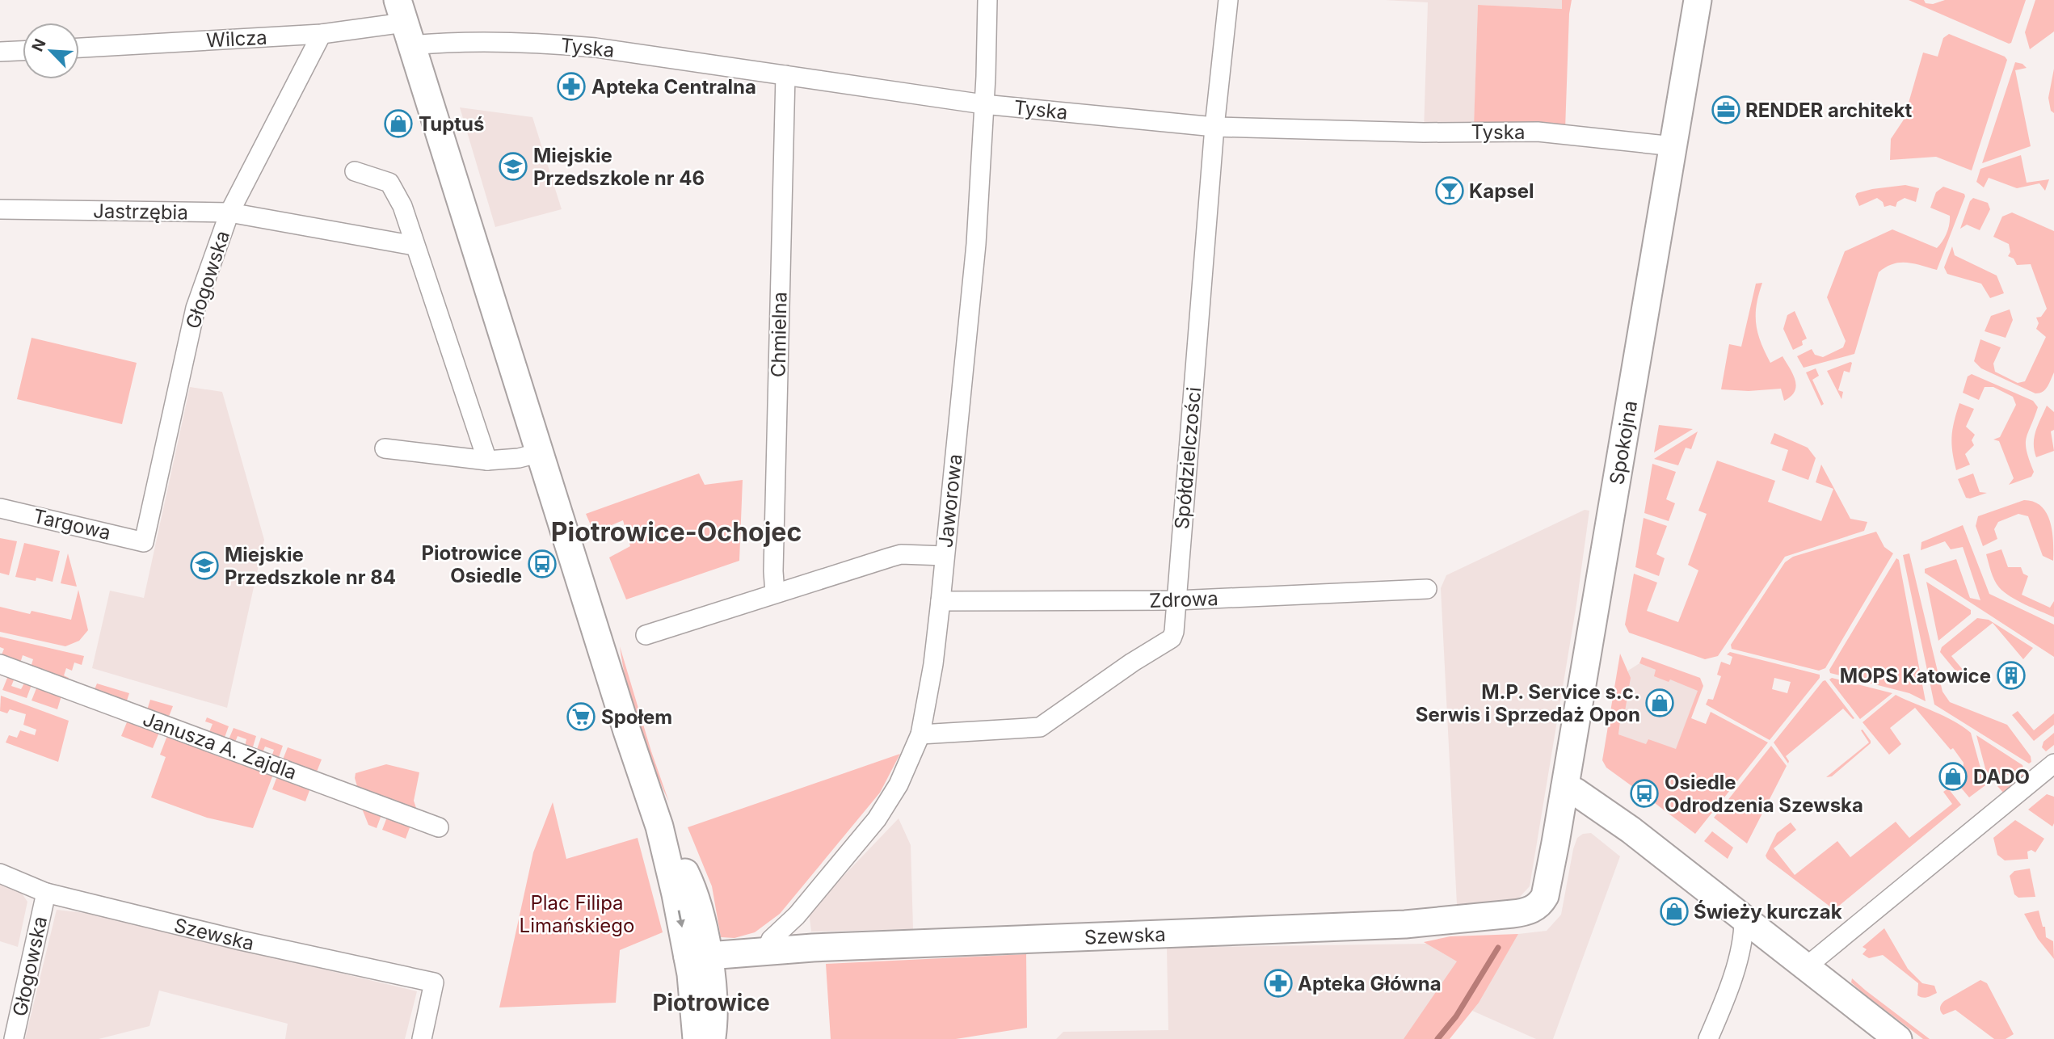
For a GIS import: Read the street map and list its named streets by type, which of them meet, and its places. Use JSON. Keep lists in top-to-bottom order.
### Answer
{
  "streets": {
    "street": [
      "Wilcza",
      "Tyska",
      "Jastrzębia",
      "Głogowska",
      "Chmielna",
      "Spokojna",
      "Spółdzielczości",
      "Jaworowa",
      "Targowa",
      "Zdrowa",
      "Janusza A. Zajdla",
      "Szewska"
    ]
  },
  "crossings": [
    ["Wilcza", "Tyska"],
    ["Wilcza", "Głogowska"],
    ["Tyska", "Chmielna"],
    ["Tyska", "Spokojna"],
    ["Tyska", "Spółdzielczości"],
    ["Tyska", "Jaworowa"],
    ["Jastrzębia", "Głogowska"],
    ["Głogowska", "Targowa"],
    ["Głogowska", "Szewska"],
    ["Spokojna", "Szewska"],
    ["Spółdzielczości", "Jaworowa"],
    ["Spółdzielczości", "Zdrowa"],
    ["Jaworowa", "Zdrowa"],
    ["Jaworowa", "Szewska"]
  ],
  "districts": ["Piotrowice-Ochojec", "Piotrowice"],
  "parks": ["Plac Filipa Limańskiego"],
  "places": {
    "pharmacy": ["Apteka Centralna", "Apteka Główna"],
    "office": ["RENDER architekt"],
    "shop": [
      "Tuptuś",
      "M.P. Service s.c. Serwis i Sprzedaż Opon",
      "DADO",
      "Świeży kurczak"
    ],
    "school or university": ["Miejskie Przedszkole nr 46", "Miejskie Przedszkole nr 84"],
    "bar": ["Kapsel"],
    "bus stop": ["Piotrowice Osiedle", "Osiedle Odrodzenia Szewska"],
    "building": ["MOPS Katowice"],
    "supermarket": ["Społem"]
  },
  "north": "top left"
}
